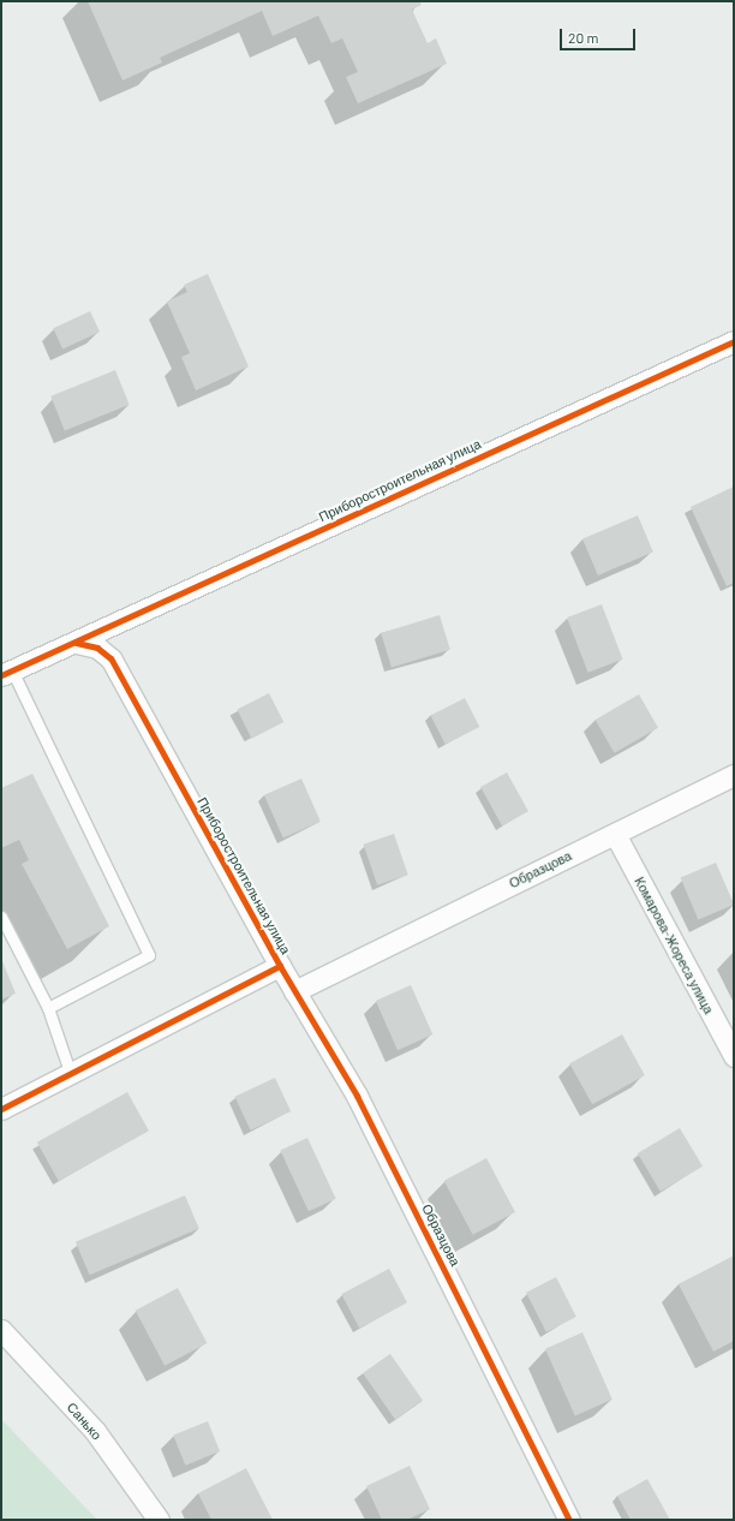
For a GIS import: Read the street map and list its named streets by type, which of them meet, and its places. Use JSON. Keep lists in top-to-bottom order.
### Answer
{
  "streets": {
    "street": [
      "Приборостроительная улица",
      "Образцова",
      "Комарова-Жореса улица",
      "Санько"
    ]
  },
  "crossings": [
    ["Приборостроительная улица", "Образцова"],
    ["Образцова", "Комарова-Жореса улица"]
  ],
  "scale_bar": "20 m"
}
